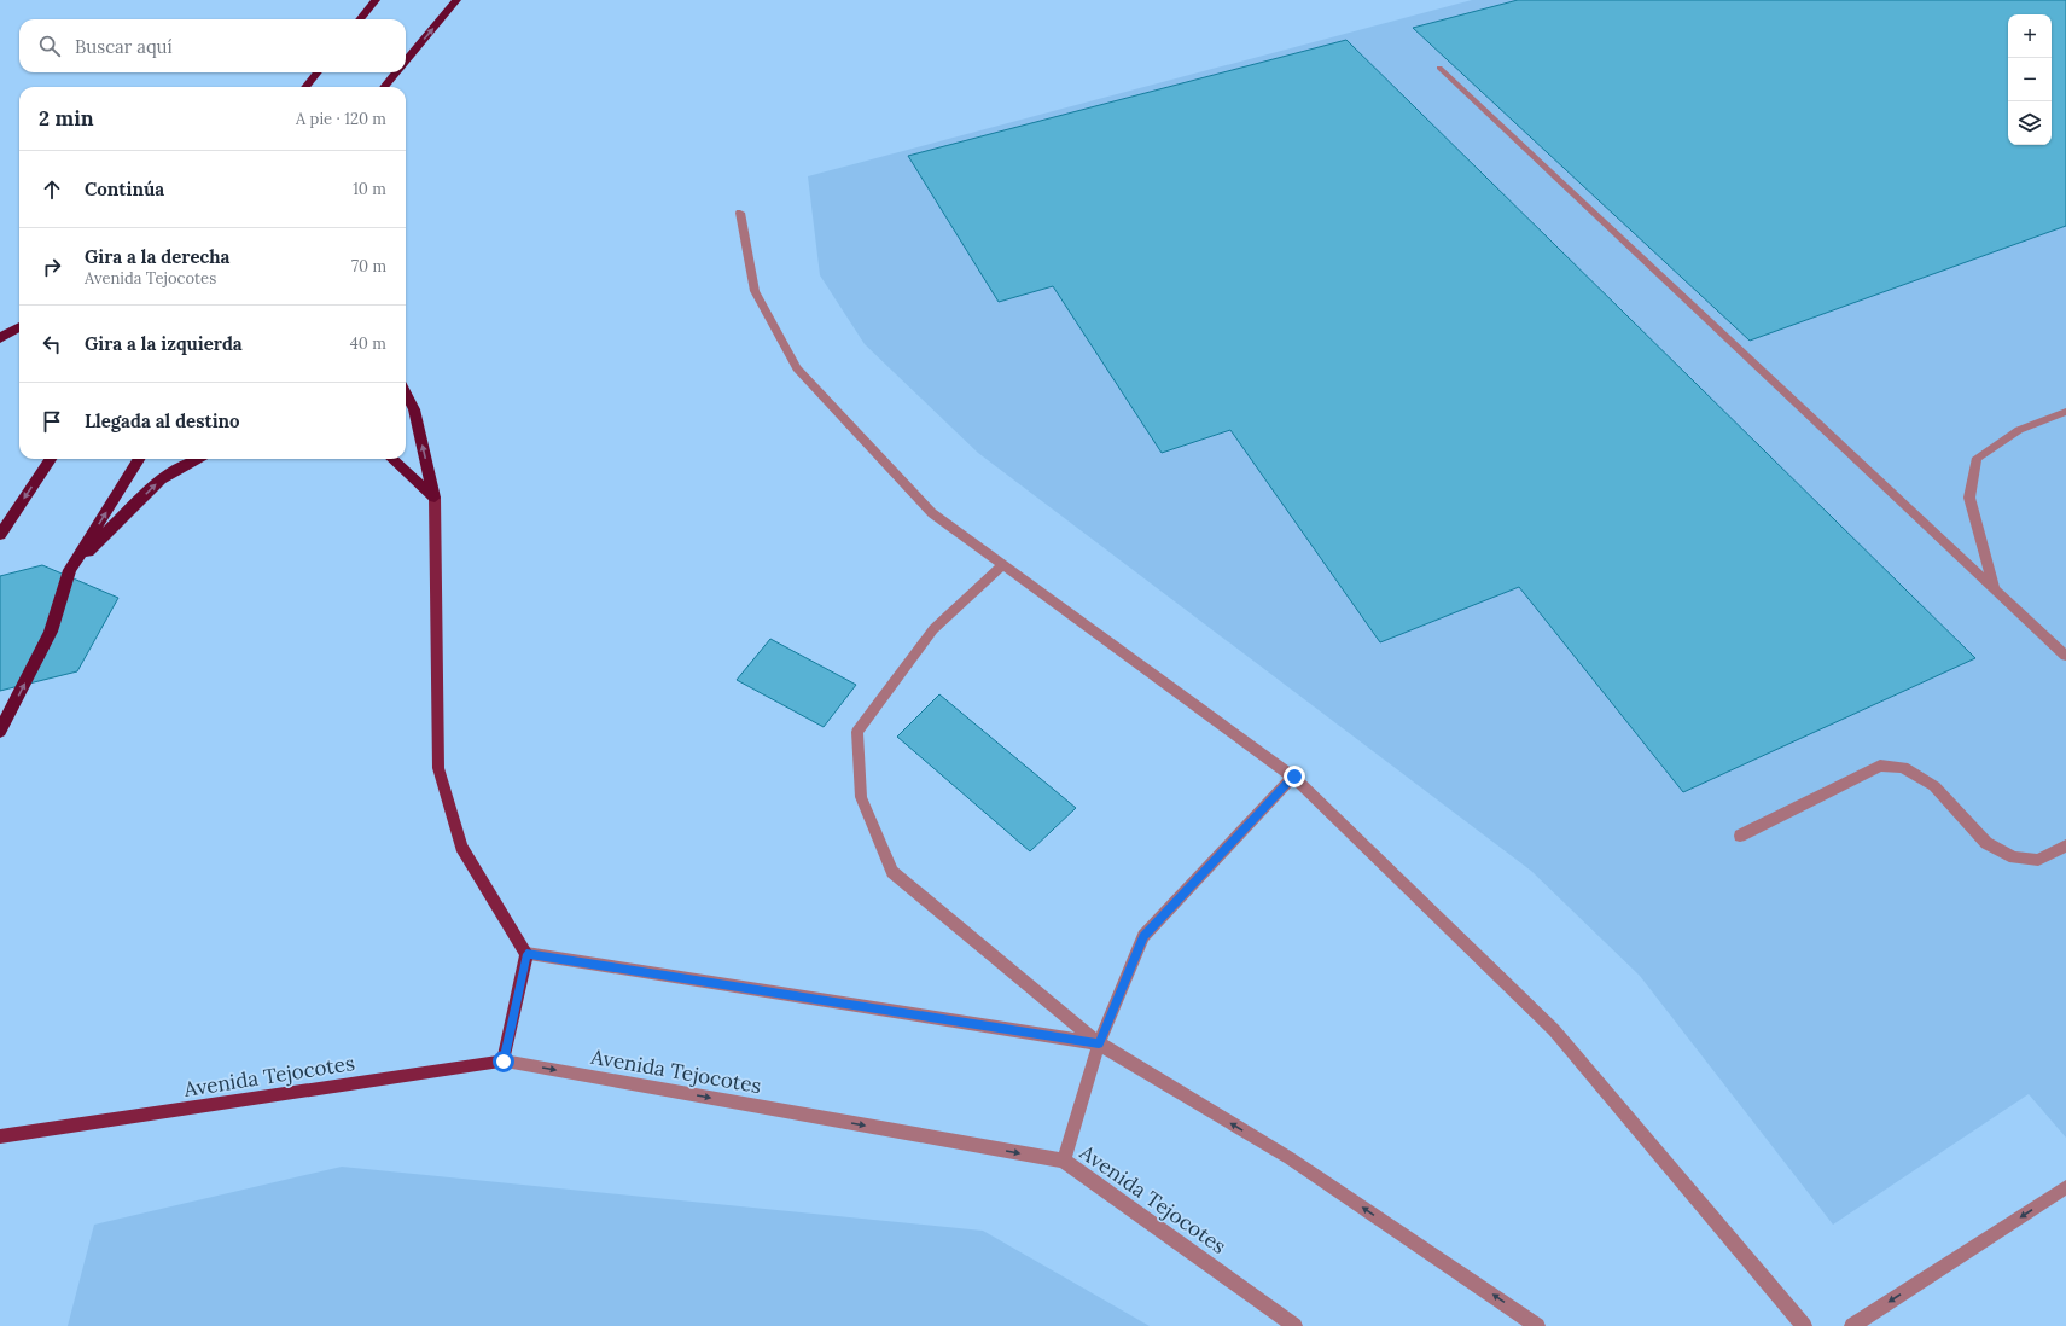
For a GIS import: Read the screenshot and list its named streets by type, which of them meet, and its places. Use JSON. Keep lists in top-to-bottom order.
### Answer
{
  "streets": {
    "main road": ["Avenida Tejocotes"]
  },
  "one_way": ["Avenida Tejocotes"],
  "page": {
    "map_buttons": ["+", "−"],
    "search": "Buscar aquí",
    "heading": ["2 min", "A pie · 120 m"],
    "list": [
      ["Continúa", "10 m"],
      ["Gira a la derecha", "Avenida Tejocotes", "70 m"],
      ["Gira a la izquierda", "40 m"],
      "Llegada al destino"
    ]
  }
}
